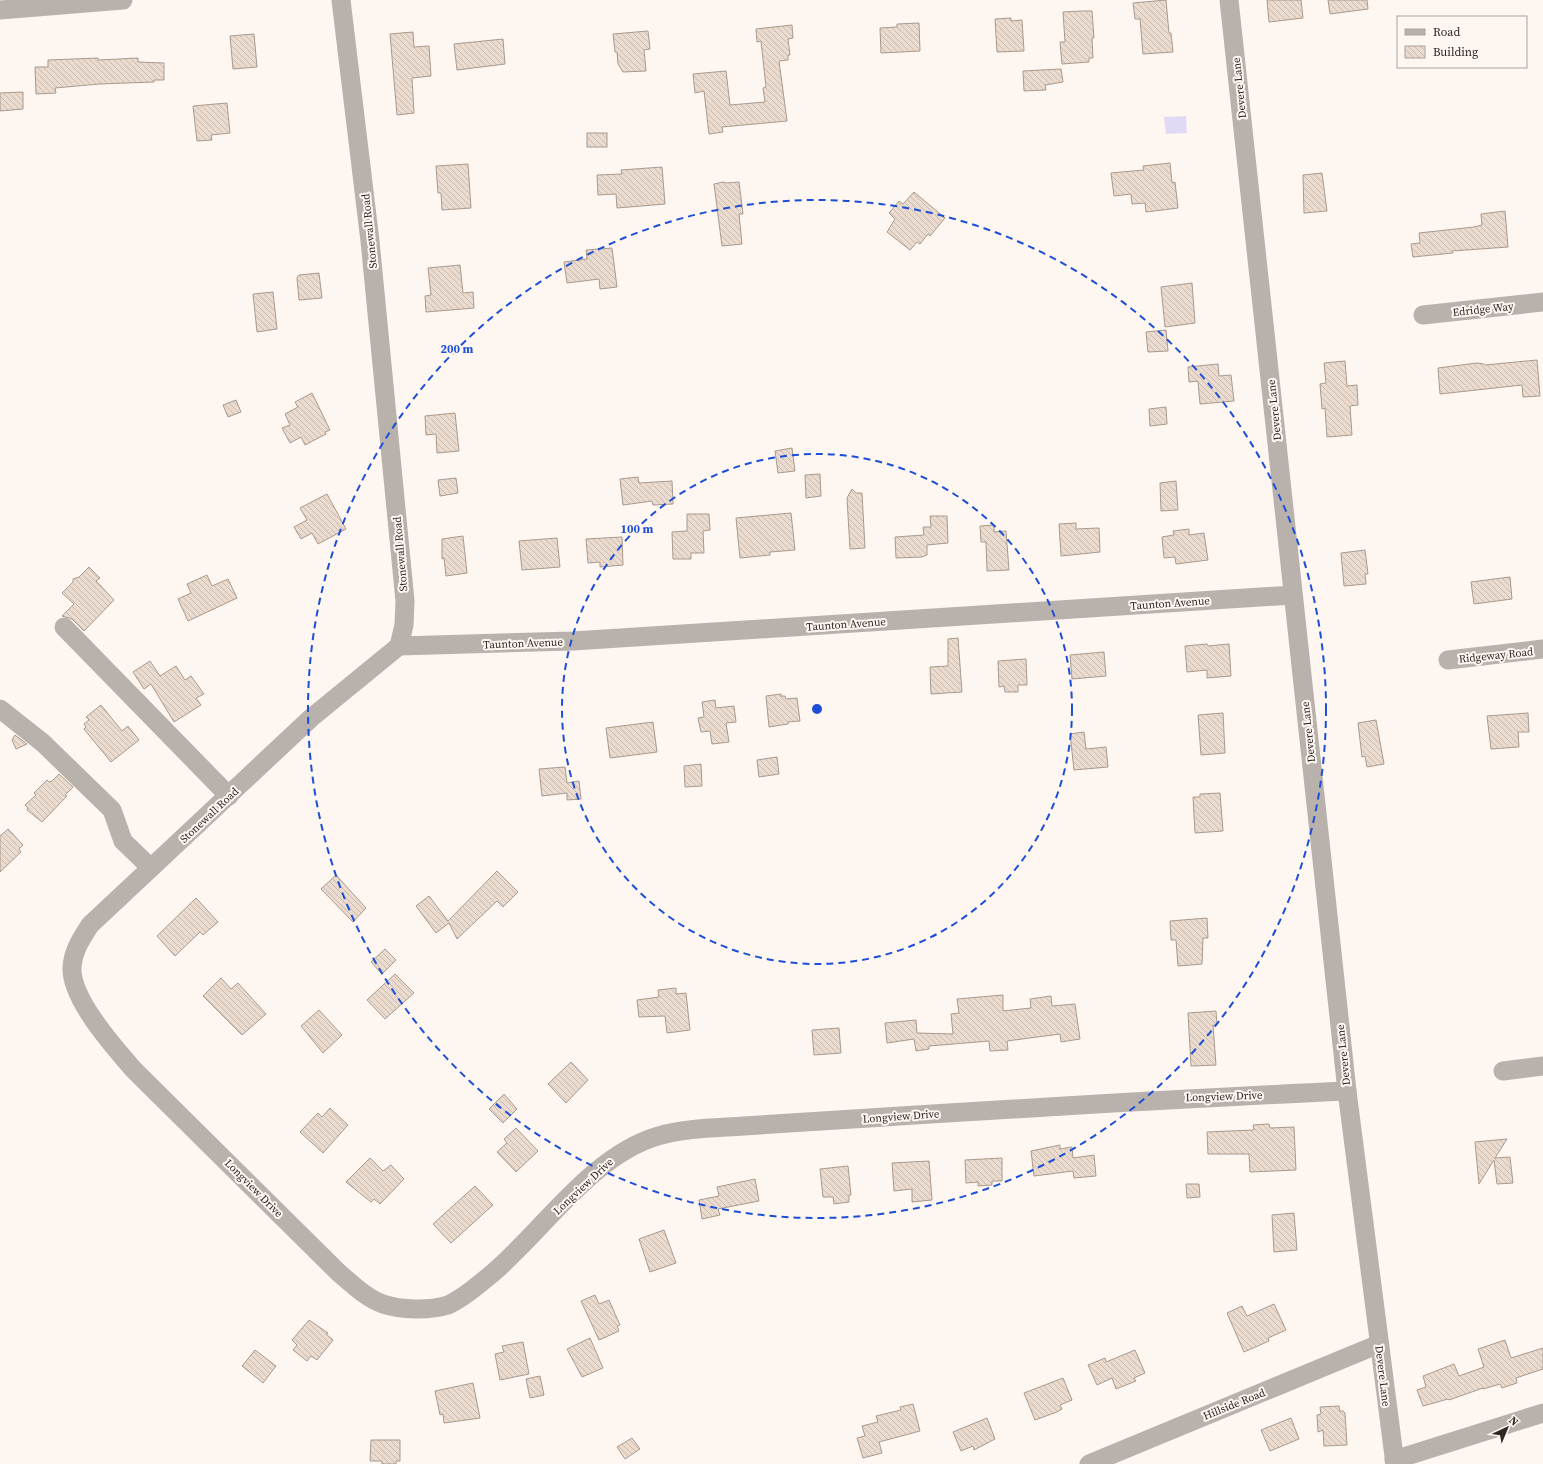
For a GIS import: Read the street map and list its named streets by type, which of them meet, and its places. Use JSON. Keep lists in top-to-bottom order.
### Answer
{
  "streets": {
    "street": [
      "Devere Lane",
      "Stonewall Road",
      "Edridge Way",
      "Taunton Avenue",
      "Ridgeway Road",
      "Longview Drive",
      "Hillside Road"
    ]
  },
  "crossings": [
    ["Devere Lane", "Taunton Avenue"],
    ["Devere Lane", "Longview Drive"],
    ["Devere Lane", "Hillside Road"],
    ["Stonewall Road", "Taunton Avenue"],
    ["Stonewall Road", "Longview Drive"]
  ],
  "legend": ["Road", "Building"],
  "north": "top right",
  "rings": ["200 m", "100 m"]
}
